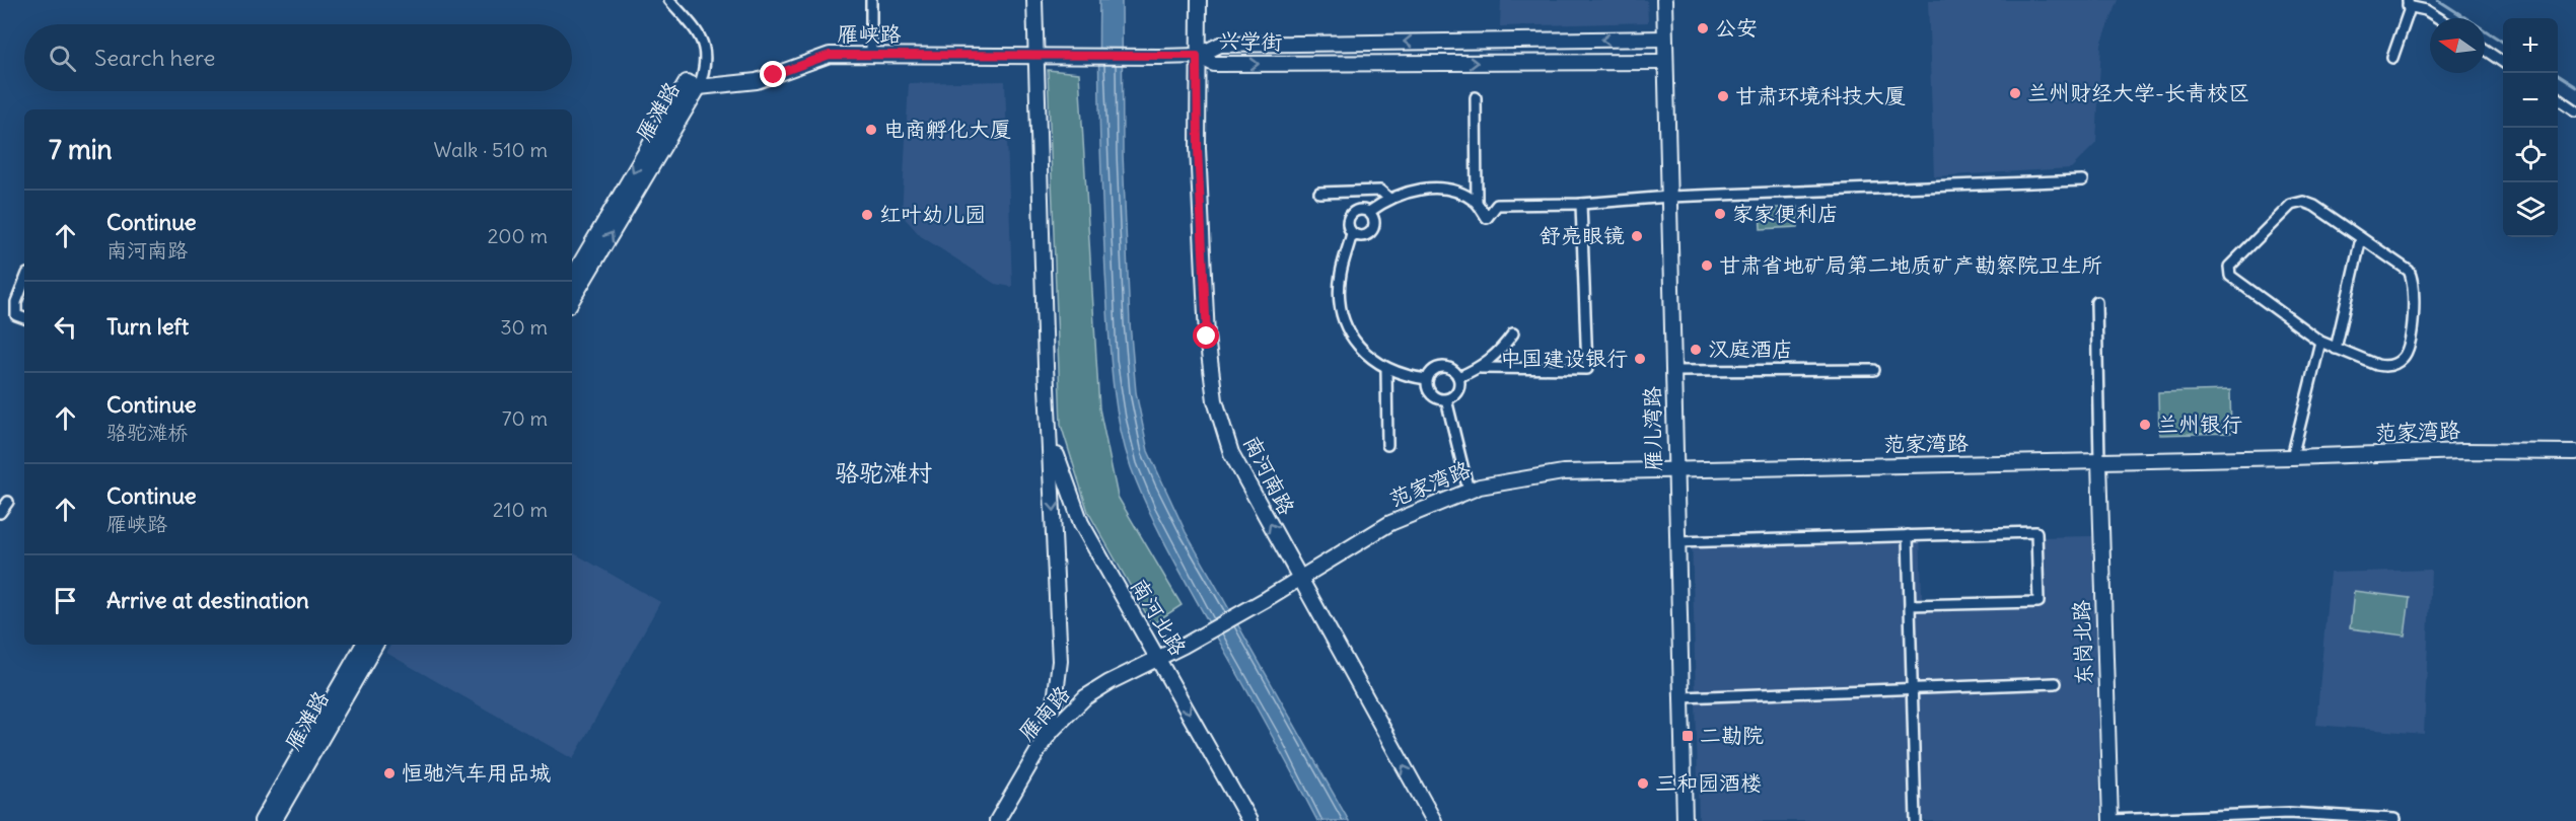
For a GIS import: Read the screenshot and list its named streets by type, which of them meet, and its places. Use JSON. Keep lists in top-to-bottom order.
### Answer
{
  "streets": {
    "street": [
      "雁峡路",
      "兴学街",
      "雁滩路",
      "雁儿湾路",
      "范家湾路",
      "南河南路",
      "南河北路",
      "东岗北路",
      "雁南路"
    ]
  },
  "crossings": [
    ["雁峡路", "兴学街"],
    ["雁峡路", "雁滩路"],
    ["雁峡路", "南河南路"],
    ["雁峡路", "南河北路"],
    ["兴学街", "雁儿湾路"],
    ["兴学街", "南河南路"],
    ["雁儿湾路", "范家湾路"],
    ["范家湾路", "南河南路"],
    ["范家湾路", "东岗北路"],
    ["范家湾路", "雁南路"],
    ["南河北路", "雁南路"]
  ],
  "one_way": ["南河南路"],
  "districts": ["骆驼滩村"],
  "places": {
    "other": [
      "公安",
      "兰州财经大学-长青校区",
      "甘肃环境科技大厦",
      "电商孵化大厦",
      "家家便利店",
      "红叶幼儿园",
      "舒亮眼镜",
      "甘肃省地矿局第二地质矿产勘察院卫生所",
      "汉庭酒店",
      "中国建设银行",
      "兰州银行",
      "恒驰汽车用品城",
      "三和园酒楼"
    ],
    "transit": ["二勘院"]
  },
  "north": "left",
  "page": {
    "map_buttons": ["+", "−"],
    "search": "Search here",
    "heading": ["7 min", "Walk · 510 m"],
    "list": [
      ["Continue", "南河南路", "200 m"],
      ["Turn left", "30 m"],
      ["Continue", "骆驼滩桥", "70 m"],
      ["Continue", "雁峡路", "210 m"],
      "Arrive at destination"
    ]
  }
}
